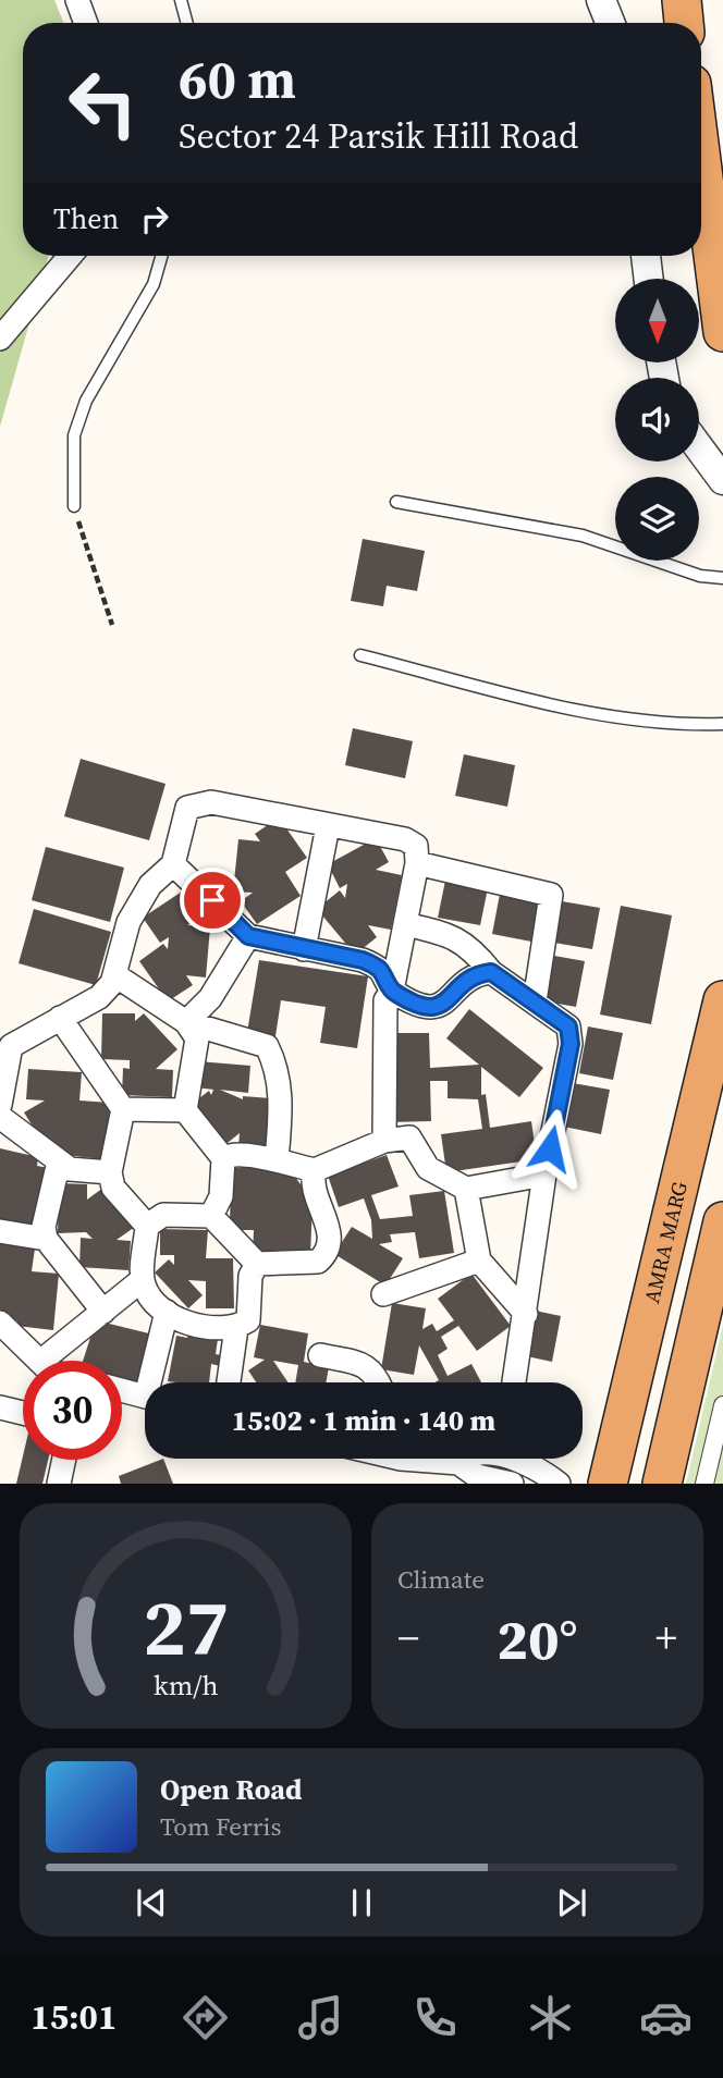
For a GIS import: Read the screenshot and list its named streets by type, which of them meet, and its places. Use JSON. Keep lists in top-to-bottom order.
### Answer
{
  "streets": {
    "highway": ["AMRA MARG"]
  },
  "north": "bottom",
  "page": {
    "turn": ["60 m", "Sector 24 Parsik Hill Road"],
    "then": "Then",
    "limit": "30",
    "trip": "15:02 · 1 min · 140 m",
    "tile": "Climate",
    "heat": ["−", "20°", "+"],
    "song": ["Open Road", "Tom Ferris"],
    "tabs": "15:01",
    "gauge": ["27", "km/h"]
  }
}
